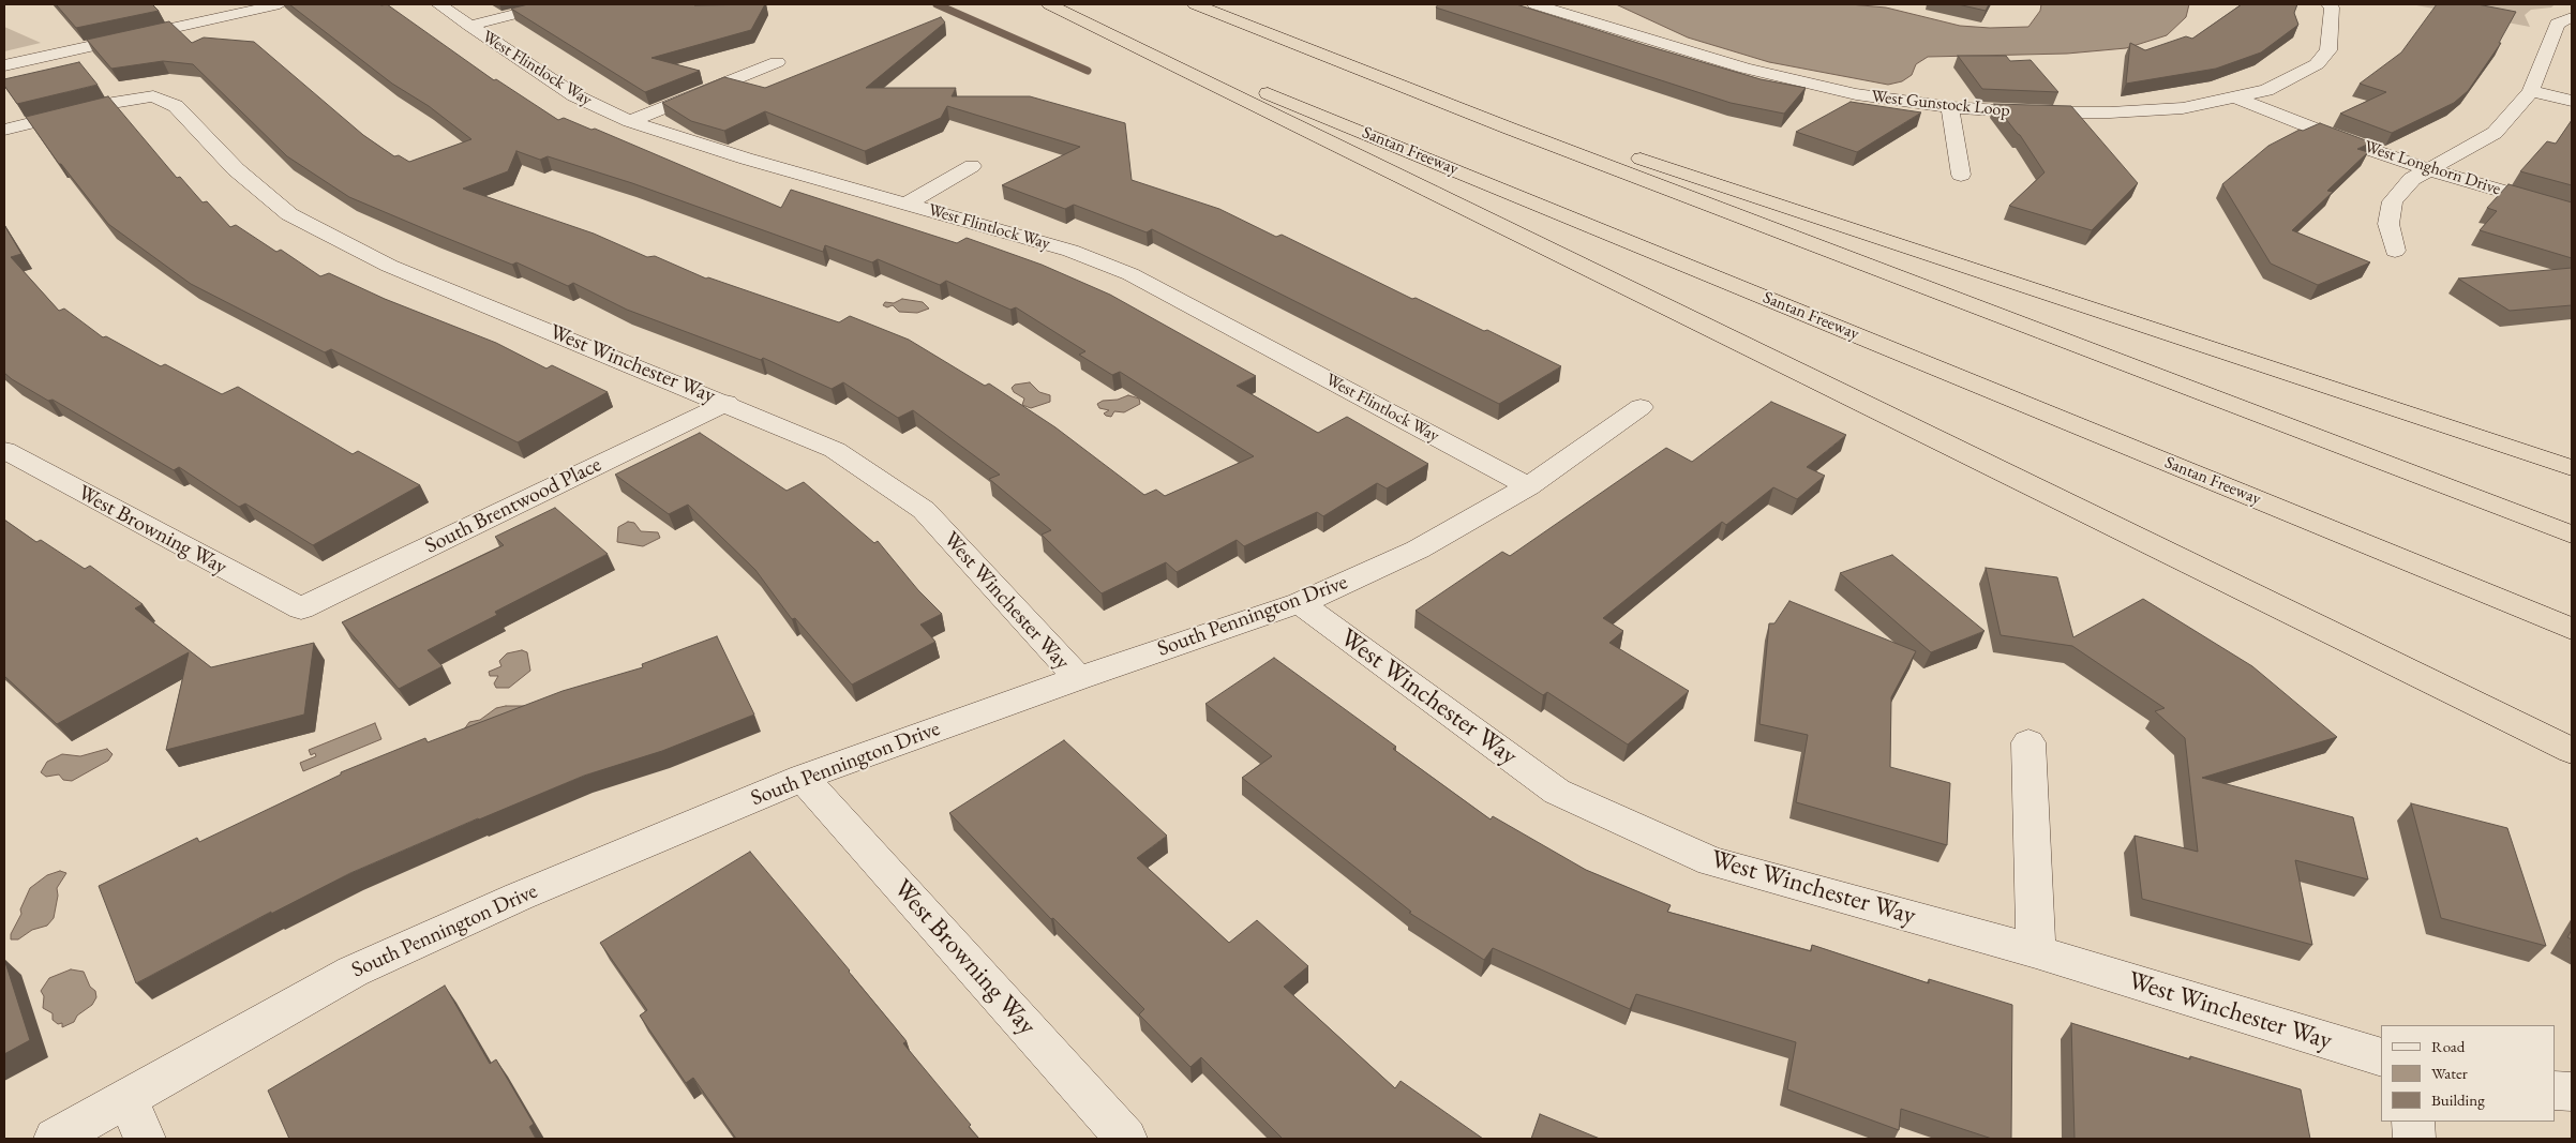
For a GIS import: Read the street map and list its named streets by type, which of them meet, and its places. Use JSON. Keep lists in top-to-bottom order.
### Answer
{
  "streets": {
    "highway": ["Santan Freeway"],
    "street": [
      "West Flintlock Way",
      "West Gunstock Loop",
      "West Longhorn Drive",
      "West Winchester Way",
      "South Brentwood Place",
      "West Browning Way",
      "South Pennington Drive"
    ]
  },
  "crossings": [
    ["West Flintlock Way", "South Pennington Drive"],
    ["West Gunstock Loop", "West Longhorn Drive"],
    ["West Winchester Way", "South Brentwood Place"],
    ["West Winchester Way", "South Pennington Drive"],
    ["South Brentwood Place", "West Browning Way"],
    ["West Browning Way", "South Pennington Drive"]
  ],
  "legend": ["Road", "Water", "Building"]
}
